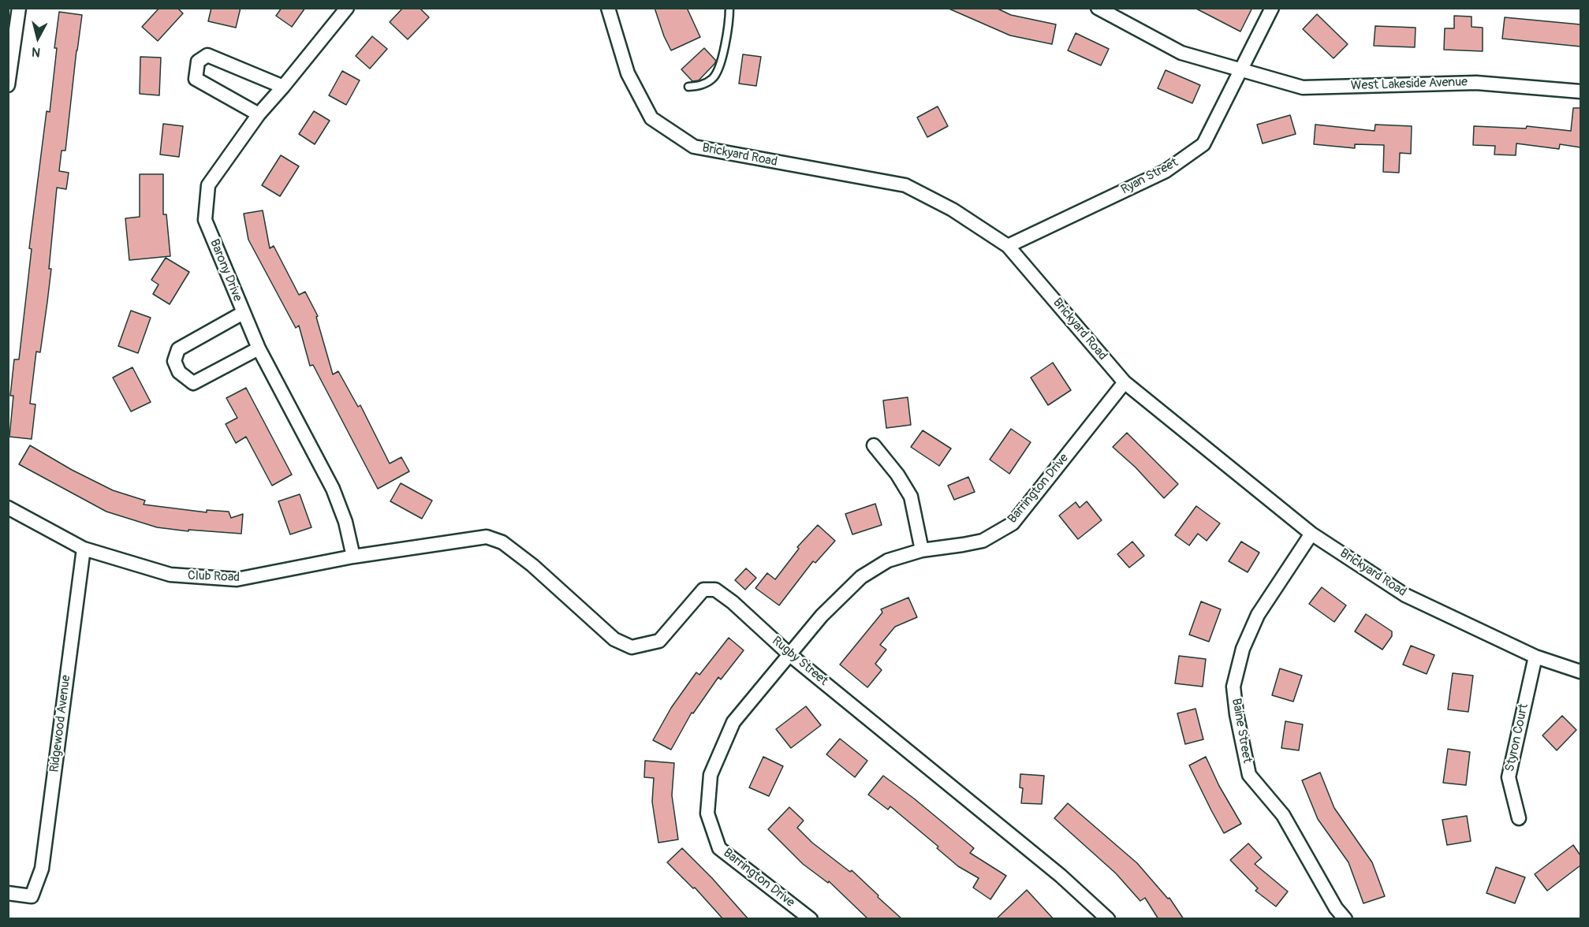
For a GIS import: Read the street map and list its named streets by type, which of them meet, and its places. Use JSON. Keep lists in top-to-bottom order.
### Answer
{
  "streets": {
    "street": [
      "West Lakeside Avenue",
      "Brickyard Road",
      "Ryan Street",
      "Barony Drive",
      "Barrington Drive",
      "Club Road",
      "Rugby Street",
      "Ridgewood Avenue",
      "Baine Street",
      "Styron Court"
    ]
  },
  "crossings": [
    ["West Lakeside Avenue", "Ryan Street"],
    ["Brickyard Road", "Ryan Street"],
    ["Brickyard Road", "Barrington Drive"],
    ["Brickyard Road", "Baine Street"],
    ["Brickyard Road", "Styron Court"],
    ["Barony Drive", "Club Road"],
    ["Barrington Drive", "Rugby Street"],
    ["Club Road", "Rugby Street"],
    ["Club Road", "Ridgewood Avenue"]
  ],
  "north": "bottom"
}
